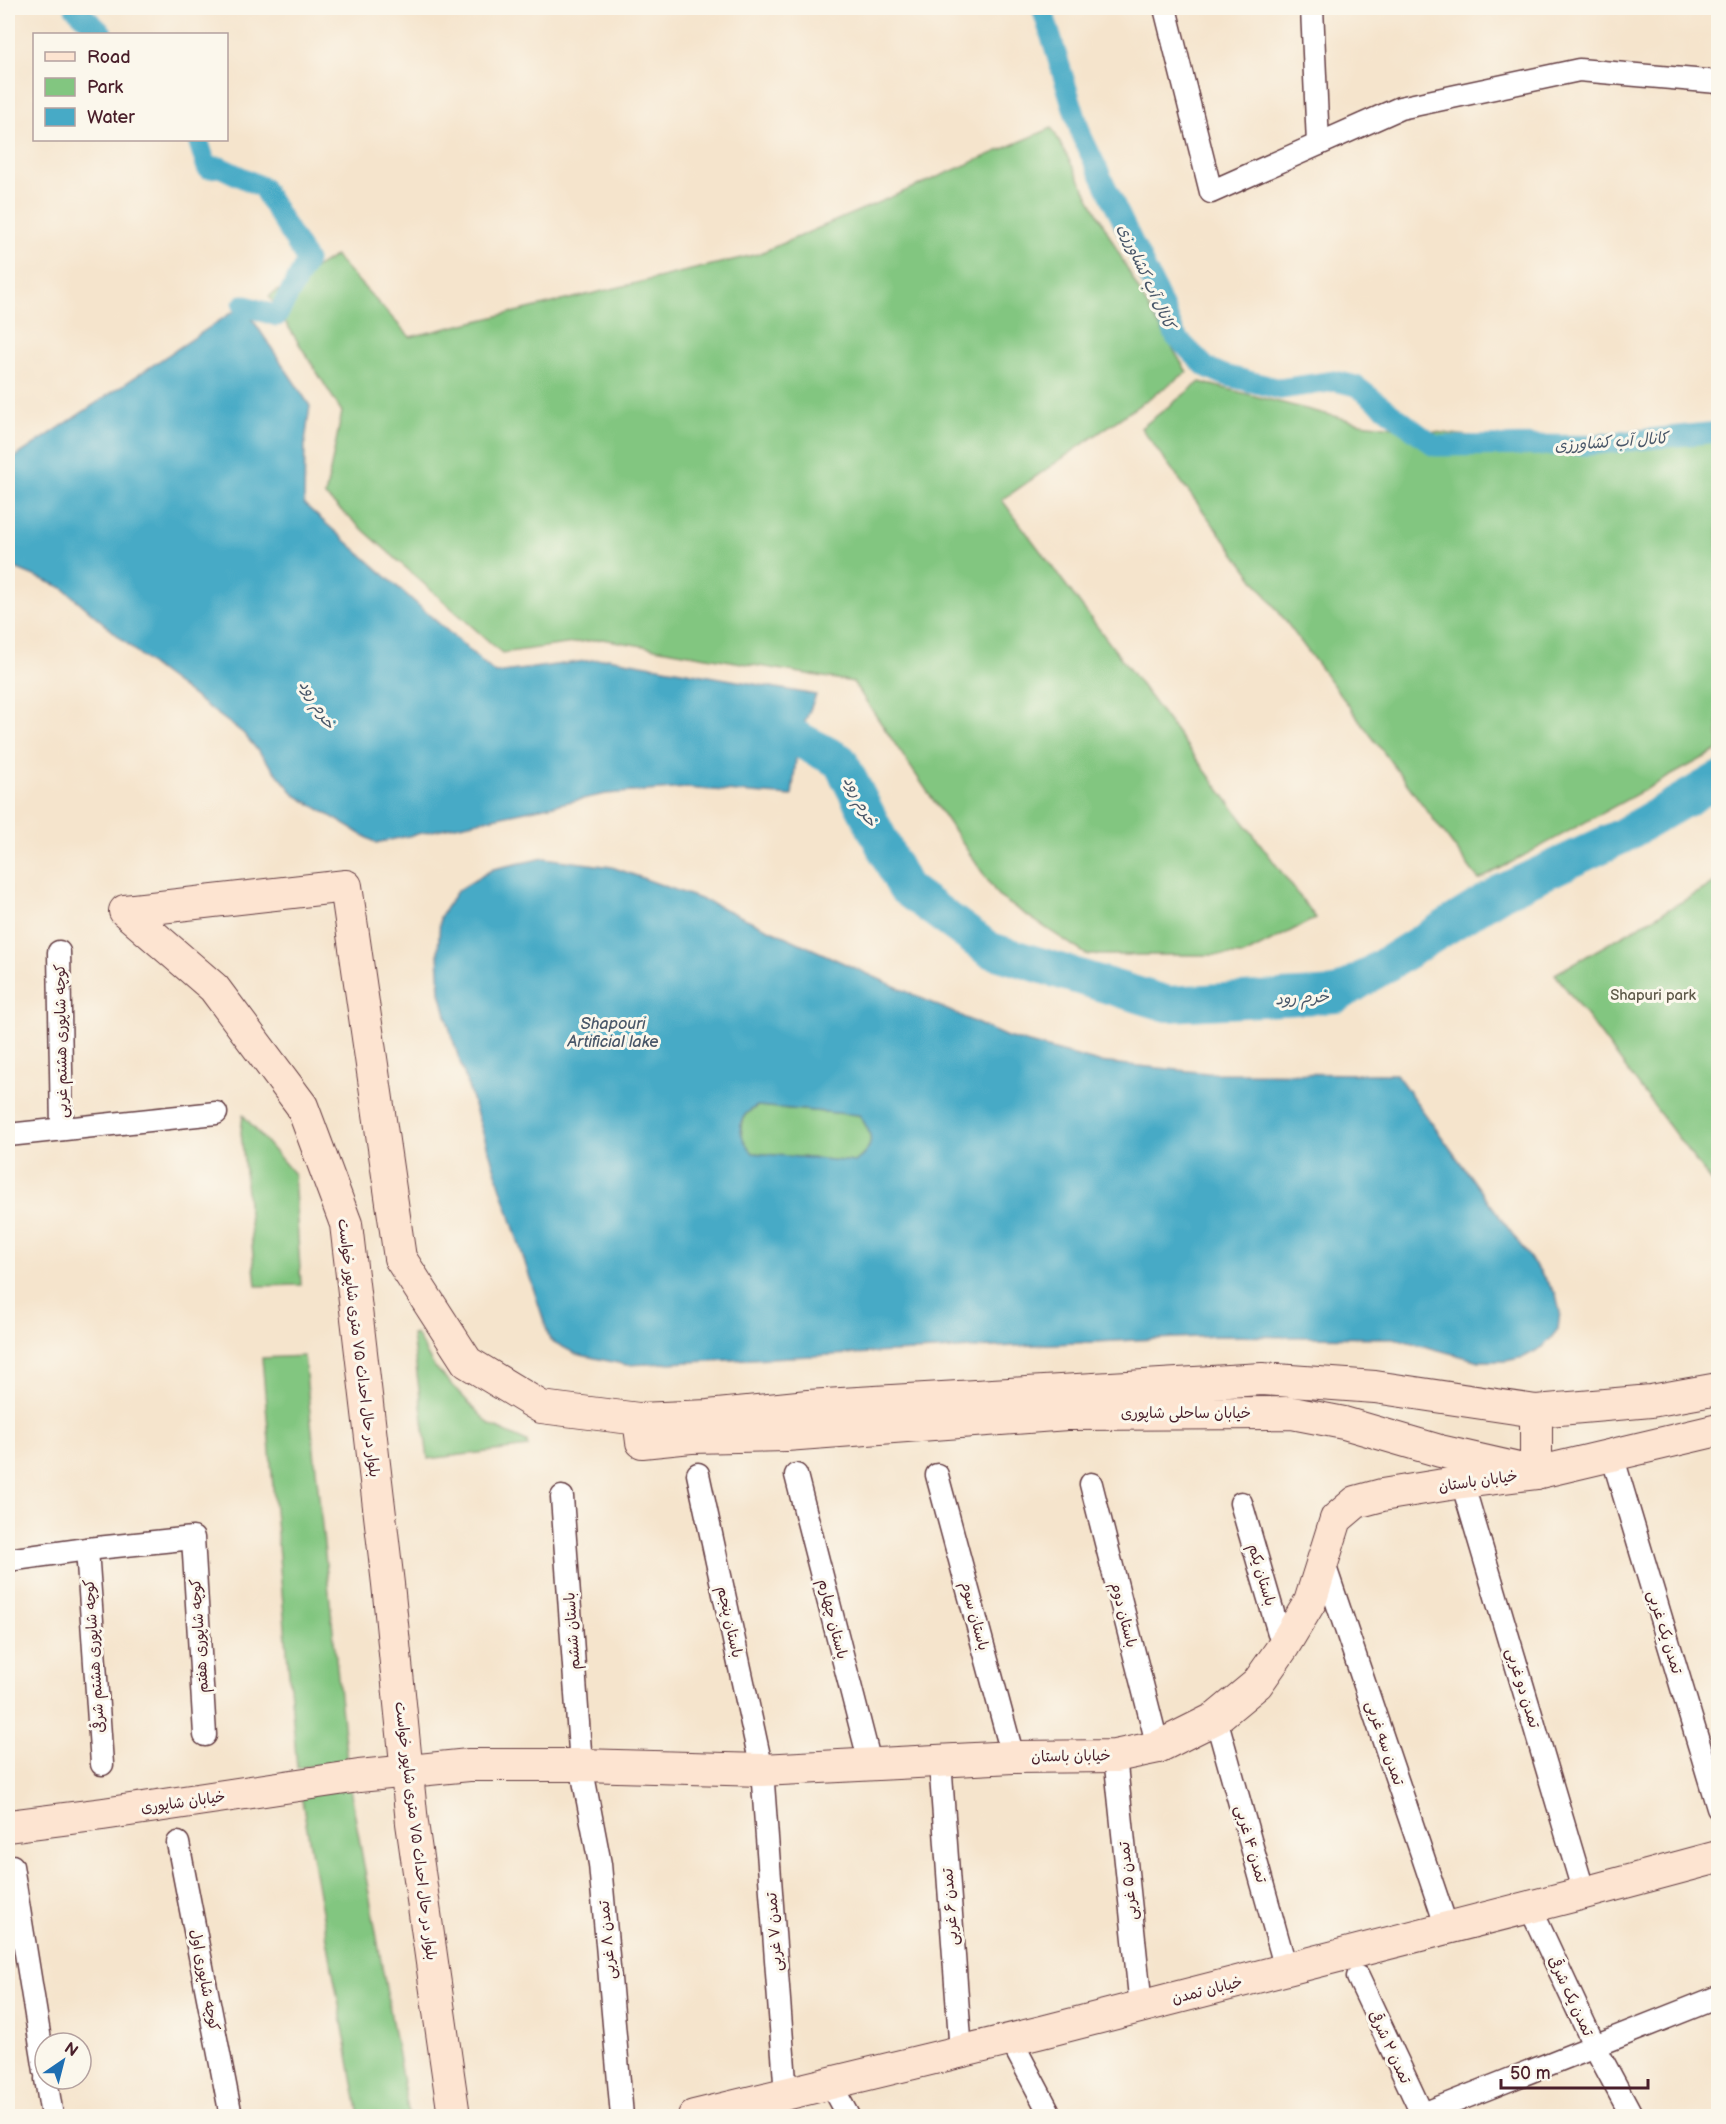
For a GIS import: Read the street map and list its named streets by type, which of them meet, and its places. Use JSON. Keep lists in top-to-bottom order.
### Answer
{
  "streets": {
    "street": [
      "کوچه شاپوری هشتم غربی",
      "بلوار در حال احداث ۷۵ متری شاپور خواست",
      "خیابان ساحلی شاپوری",
      "خیابان باستان",
      "باستان یکم",
      "باستان دوم",
      "باستان سوم",
      "باستان چهارم",
      "باستان پنجم",
      "باستان ششم",
      "تمدن یک غربی",
      "کوچه شاپوری هفتم",
      "کوچه شاپوری هشتم شرقی",
      "تمدن دو غربی",
      "تمدن سه غربی",
      "خیابان شاپوری",
      "تمدن ۴ غربی",
      "تمدن ۵ غربی",
      "تمدن ۶ غربی",
      "تمدن ۷ غربی",
      "تمدن ۸ غربی",
      "کوچه شاپوری اول",
      "خیابان تمدن",
      "تمدن یک شرقی",
      "تمدن ۲ شرقی"
    ]
  },
  "crossings": [
    ["بلوار در حال احداث ۷۵ متری شاپور خواست", "خیابان ساحلی شاپوری"],
    ["بلوار در حال احداث ۷۵ متری شاپور خواست", "خیابان باستان"],
    ["بلوار در حال احداث ۷۵ متری شاپور خواست", "خیابان شاپوری"],
    ["خیابان ساحلی شاپوری", "خیابان باستان"],
    ["خیابان ساحلی شاپوری", "تمدن یک غربی"],
    ["خیابان باستان", "باستان یکم"],
    ["خیابان باستان", "باستان دوم"],
    ["خیابان باستان", "باستان سوم"],
    ["خیابان باستان", "باستان چهارم"],
    ["خیابان باستان", "باستان پنجم"],
    ["خیابان باستان", "باستان ششم"],
    ["خیابان باستان", "تمدن دو غربی"],
    ["خیابان باستان", "تمدن سه غربی"],
    ["خیابان باستان", "خیابان شاپوری"],
    ["خیابان باستان", "تمدن ۴ غربی"],
    ["خیابان باستان", "تمدن ۵ غربی"],
    ["خیابان باستان", "تمدن ۶ غربی"],
    ["خیابان باستان", "تمدن ۷ غربی"],
    ["خیابان باستان", "تمدن ۸ غربی"],
    ["باستان پنجم", "تمدن ۷ غربی"],
    ["باستان ششم", "تمدن ۸ غربی"],
    ["کوچه شاپوری هفتم", "کوچه شاپوری هشتم شرقی"],
    ["تمدن دو غربی", "خیابان تمدن"],
    ["تمدن سه غربی", "خیابان تمدن"],
    ["تمدن ۴ غربی", "خیابان تمدن"],
    ["تمدن ۵ غربی", "خیابان تمدن"],
    ["تمدن ۶ غربی", "خیابان تمدن"],
    ["تمدن ۷ غربی", "خیابان تمدن"],
    ["خیابان تمدن", "تمدن یک شرقی"]
  ],
  "water": ["کانال آب کشاورزی", "خرم رود", "Shapouri Artificial lake"],
  "parks": ["Shapuri park"],
  "legend": ["Road", "Park", "Water"],
  "scale_bar": "50 m",
  "north": "top right"
}
